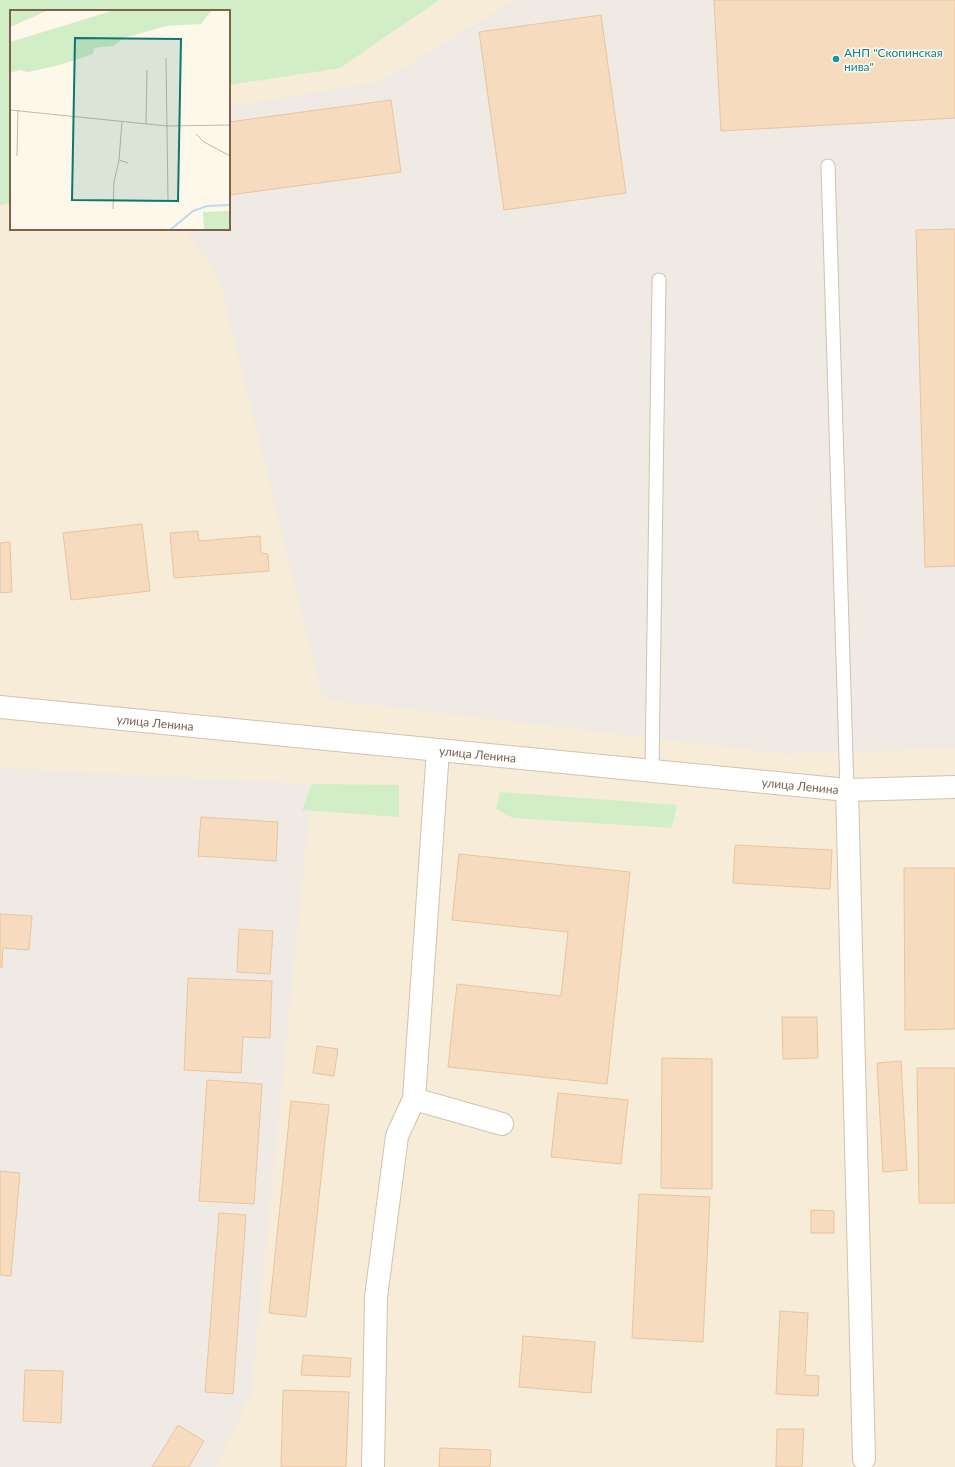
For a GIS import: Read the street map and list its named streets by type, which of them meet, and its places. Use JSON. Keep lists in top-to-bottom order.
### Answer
{
  "streets": {
    "street": ["улица Ленина"]
  },
  "places": ["АНП \"Скопинская нива\""]
}
